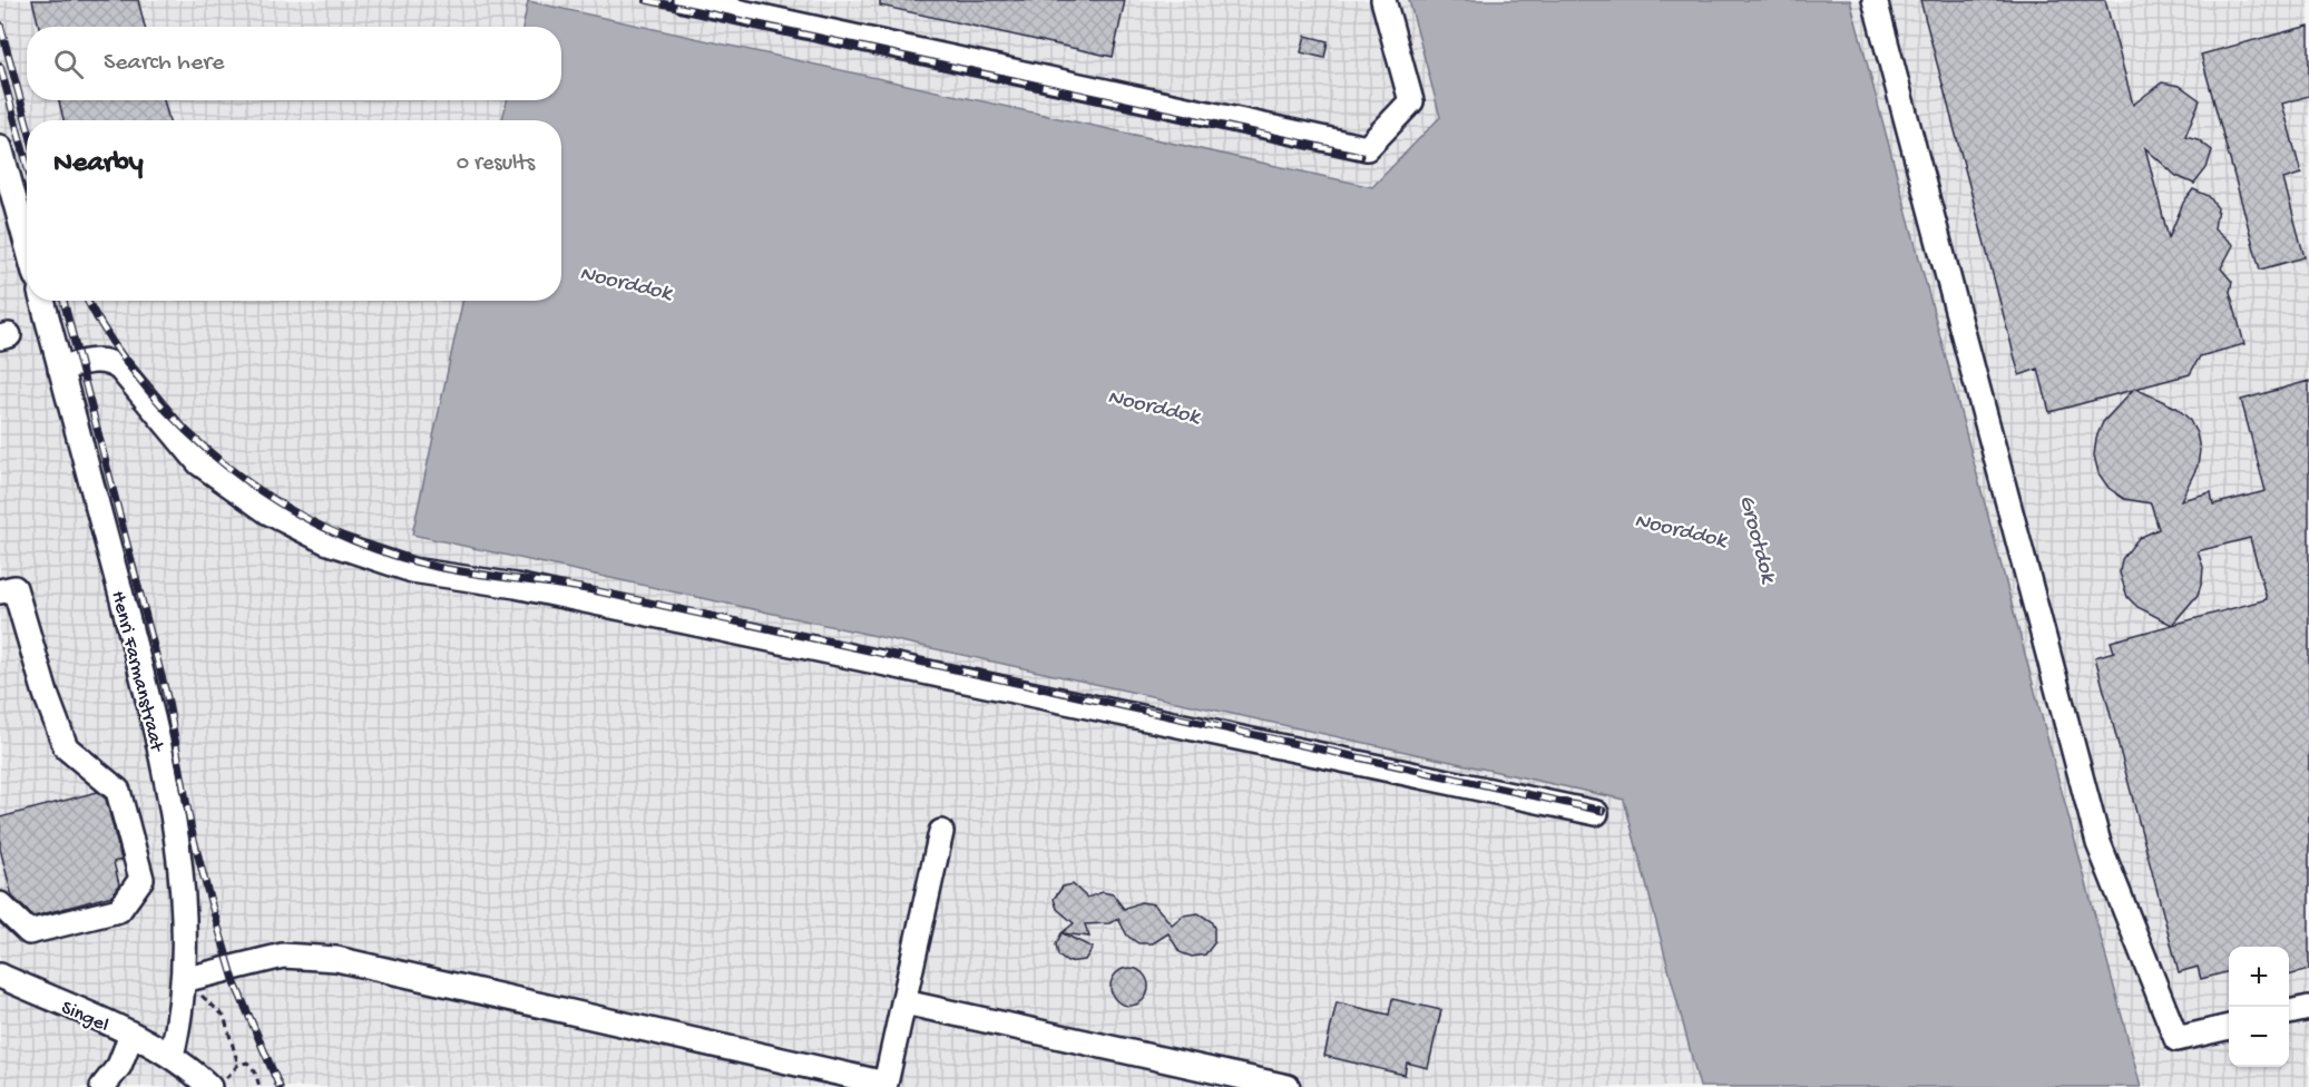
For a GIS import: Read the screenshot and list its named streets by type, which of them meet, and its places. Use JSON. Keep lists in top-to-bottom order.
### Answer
{
  "streets": {
    "street": ["Henri Farmanstraat", "Singel"]
  },
  "crossings": [
    ["Henri Farmanstraat", "Singel"]
  ],
  "water": ["Noorddok", "Grootdok"],
  "page": {
    "search": "Search here",
    "heading": ["Nearby", "0 results"],
    "map_buttons": ["+", "−"]
  }
}
